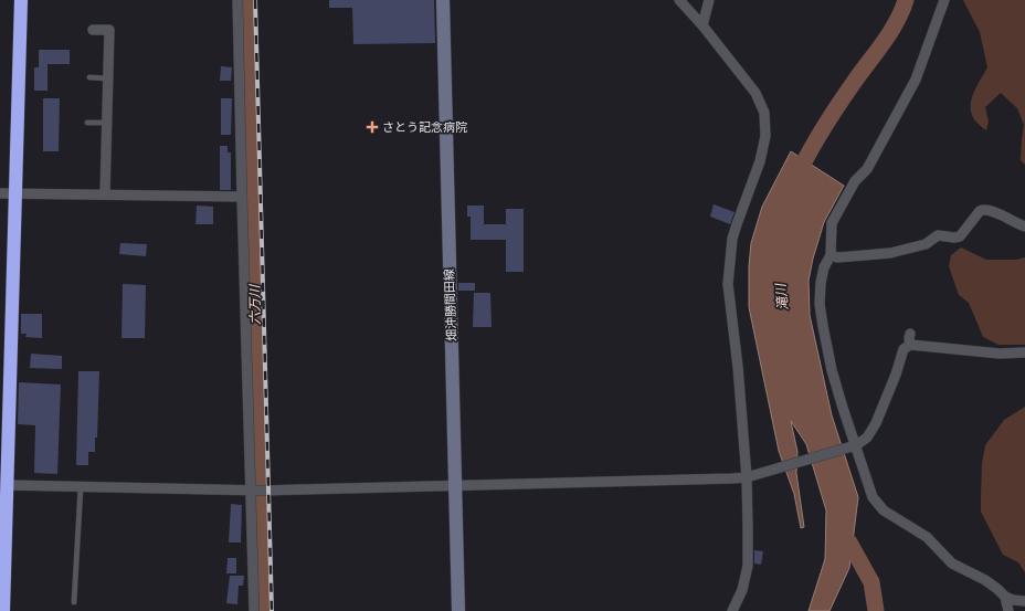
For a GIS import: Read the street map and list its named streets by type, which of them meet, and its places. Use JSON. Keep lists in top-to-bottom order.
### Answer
{
  "streets": {
    "main road": ["畑沖勝間田線"]
  },
  "water": ["滝川", "六万川"],
  "places": {
    "health": ["さとう記念病院"]
  }
}
